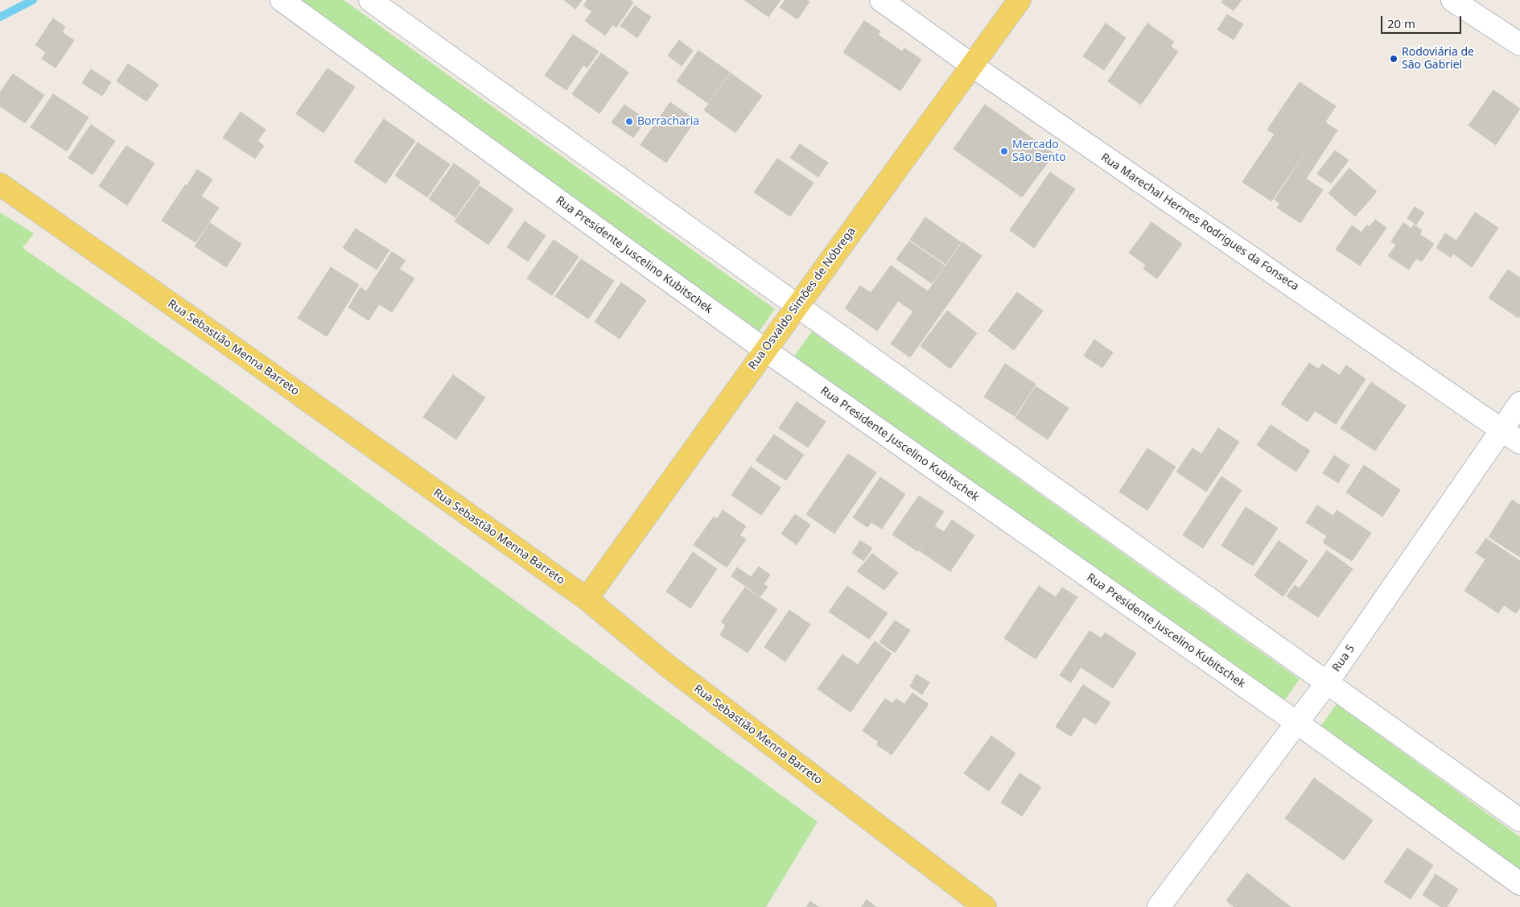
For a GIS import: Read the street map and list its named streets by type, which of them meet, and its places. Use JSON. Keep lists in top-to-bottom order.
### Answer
{
  "streets": {
    "main road": ["Rua Osvaldo Simões de Nóbrega", "Rua Sebastião Menna Barreto"],
    "street": ["Rua Marechal Hermes Rodrigues da Fonseca", "Rua Presidente Juscelino Kubitschek", "Rua 5"]
  },
  "crossings": [
    ["Rua Marechal Hermes Rodrigues da Fonseca", "Rua Osvaldo Simões de Nóbrega"],
    ["Rua Marechal Hermes Rodrigues da Fonseca", "Rua 5"],
    ["Rua Presidente Juscelino Kubitschek", "Rua Osvaldo Simões de Nóbrega"],
    ["Rua Presidente Juscelino Kubitschek", "Rua 5"],
    ["Rua Osvaldo Simões de Nóbrega", "Rua Sebastião Menna Barreto"]
  ],
  "places": ["Rodoviária de São Gabriel", "Borracharia", "Mercado São Bento"],
  "scale_bar": "20 m"
}
